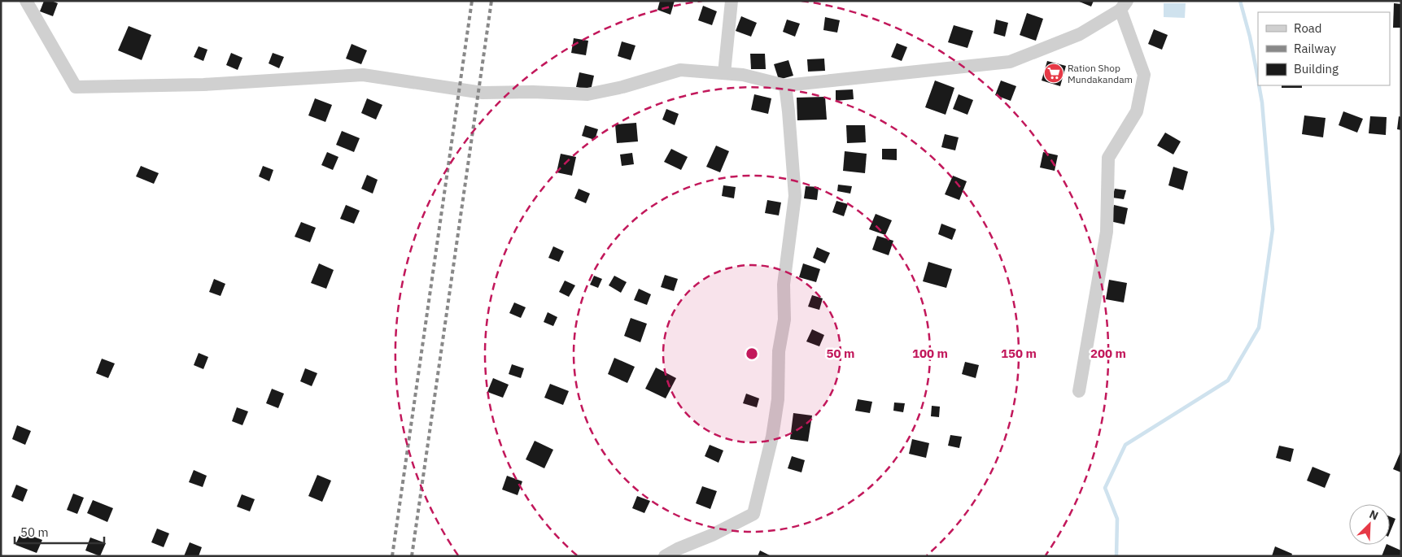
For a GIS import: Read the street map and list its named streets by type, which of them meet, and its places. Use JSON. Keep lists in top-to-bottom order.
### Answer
{
  "places": {
    "supermarket": ["Ration Shop Mundakandam"]
  },
  "legend": ["Road", "Railway", "Building"],
  "scale_bar": "50 m",
  "north": "top right",
  "rings": [
    "50 m",
    "100 m",
    "150 m",
    "200 m"
  ]
}
